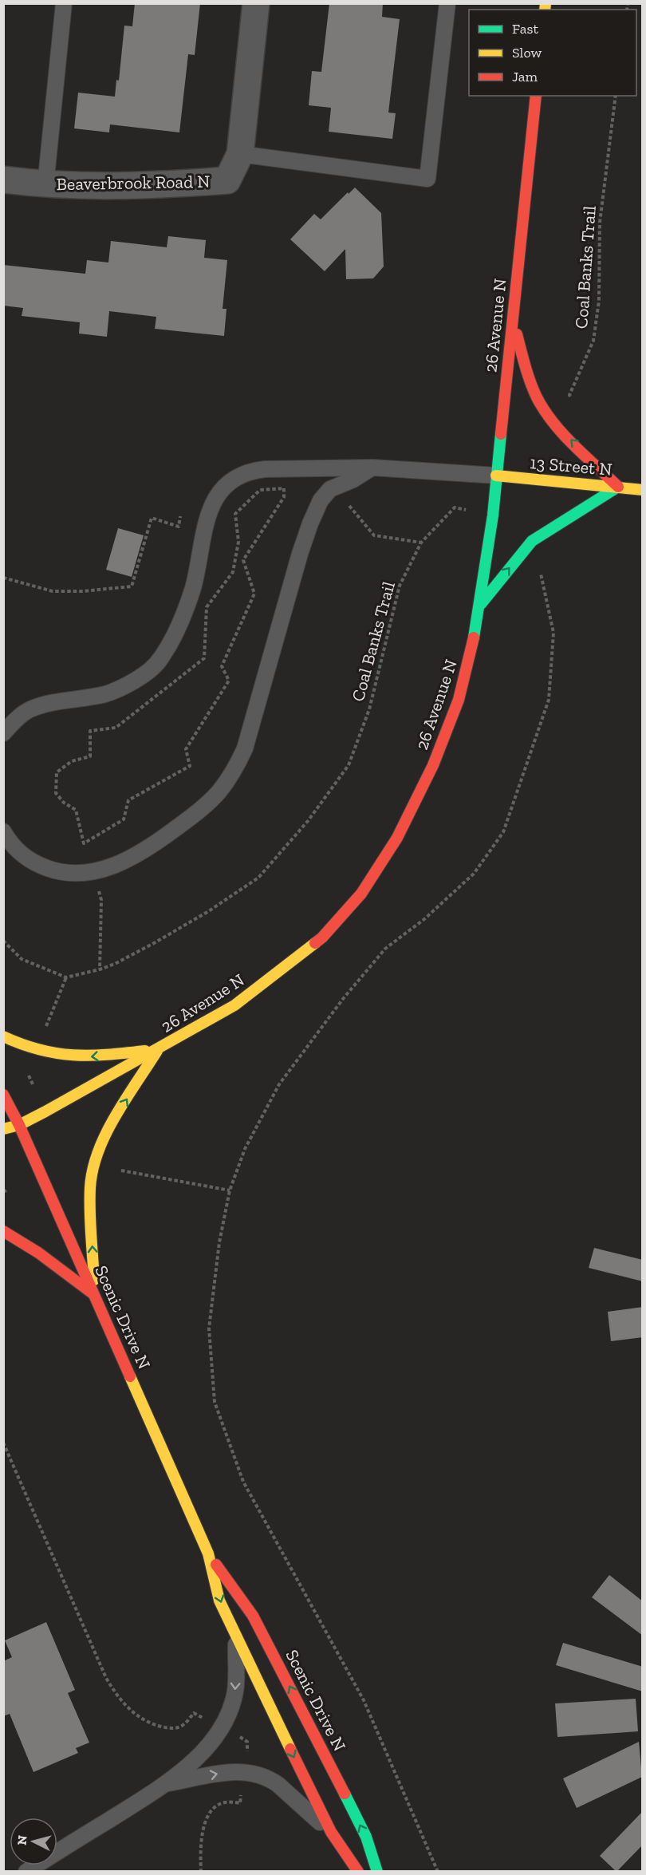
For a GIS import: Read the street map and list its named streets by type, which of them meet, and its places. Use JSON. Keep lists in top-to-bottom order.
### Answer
{
  "streets": {
    "main road": ["26 Avenue N", "13 Street N", "Scenic Drive N"],
    "street": ["Beaverbrook Road N"],
    "path": ["Coal Banks Trail"]
  },
  "crossings": [
    ["Coal Banks Trail", "26 Avenue N"],
    ["26 Avenue N", "13 Street N"],
    ["26 Avenue N", "Scenic Drive N"]
  ],
  "legend": ["Fast", "Slow", "Jam"],
  "north": "left"
}
